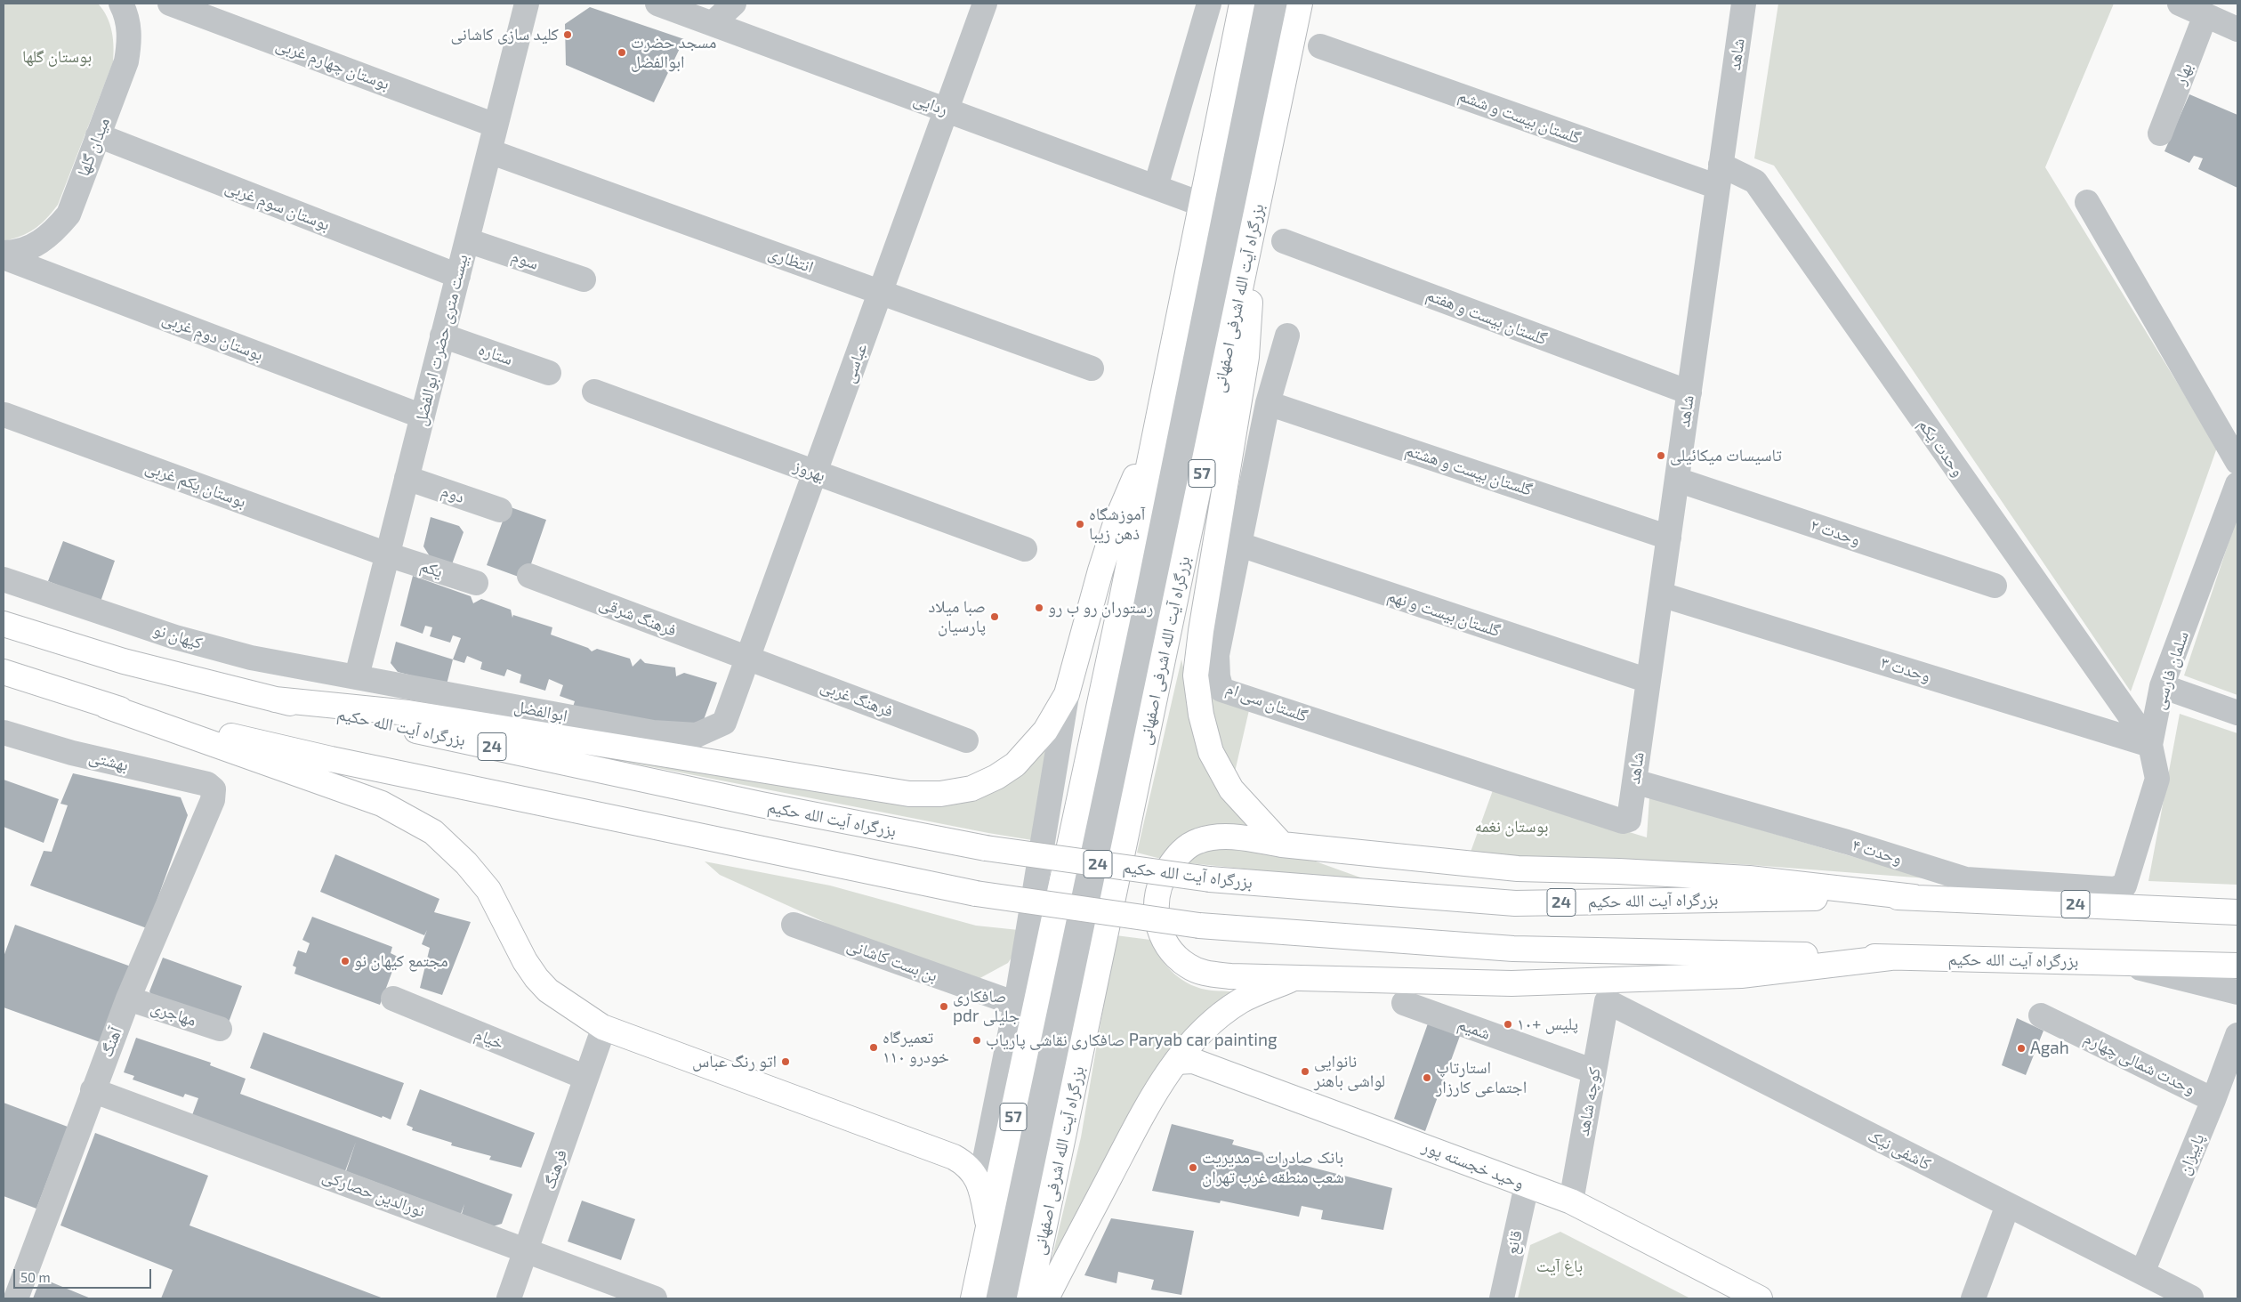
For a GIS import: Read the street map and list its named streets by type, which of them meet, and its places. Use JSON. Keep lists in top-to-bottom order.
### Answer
{
  "streets": {
    "main road": [
      "بزرگراه آیت الله اشرفی اصفهانی",
      "57",
      "بزرگراه آیت الله حکیم",
      "24",
      "وحید خجسته پور"
    ],
    "street": [
      "شاهد",
      "بوستان چهارم غربی",
      "بهار",
      "ردایی",
      "گلستان بیست و ششم",
      "میدان گلها",
      "بوستان سوم غربی",
      "سوم",
      "انتظاری",
      "گلستان بیست و هفتم",
      "بوستان دوم غربی",
      "بیست متری حضرت ابوالفضل",
      "ستاره",
      "عباسی",
      "وحدت یکم",
      "گلستان بیست و هشتم",
      "بهروز",
      "بوستان یکم غربی",
      "دوم",
      "وحدت ۲",
      "یکم",
      "گلستان بیست و نهم",
      "فرهنگ شرقی",
      "کیهان نو",
      "وحدت ۳",
      "سلمان فارسی",
      "فرهنگ غربی",
      "گلستان سی ام",
      "ابوالفضل",
      "بهشتی",
      "وحدت ۴",
      "بن بست کاشانی",
      "مهاجری",
      "شمیم",
      "خیام",
      "آهنگ",
      "وحدت شمالی چهارم",
      "کوچه شاهد",
      "کاشفی نیک",
      "پاییزان",
      "فرهنگ",
      "نورالدین حصارکی",
      "قانع"
    ]
  },
  "crossings": [
    ["شاهد", "گلستان بیست و ششم"],
    ["شاهد", "گلستان بیست و هفتم"],
    ["شاهد", "وحدت یکم"],
    ["شاهد", "گلستان بیست و هشتم"],
    ["شاهد", "وحدت ۲"],
    ["شاهد", "گلستان بیست و نهم"],
    ["شاهد", "وحدت ۳"],
    ["شاهد", "گلستان سی ام"],
    ["شاهد", "وحدت ۴"],
    ["بوستان چهارم غربی", "بیست متری حضرت ابوالفضل"],
    ["ردایی", "عباسی"],
    ["ردایی", "57"],
    ["گلستان بیست و ششم", "وحدت یکم"],
    ["میدان گلها", "بوستان سوم غربی"],
    ["بوستان سوم غربی", "بیست متری حضرت ابوالفضل"],
    ["سوم", "بیست متری حضرت ابوالفضل"],
    ["انتظاری", "بیست متری حضرت ابوالفضل"],
    ["انتظاری", "عباسی"],
    ["بوستان دوم غربی", "بیست متری حضرت ابوالفضل"],
    ["بیست متری حضرت ابوالفضل", "ستاره"],
    ["بیست متری حضرت ابوالفضل", "بوستان یکم غربی"],
    ["بیست متری حضرت ابوالفضل", "دوم"],
    ["بیست متری حضرت ابوالفضل", "یکم"],
    ["بیست متری حضرت ابوالفضل", "کیهان نو"],
    ["بیست متری حضرت ابوالفضل", "ابوالفضل"],
    ["عباسی", "بهروز"],
    ["عباسی", "فرهنگ شرقی"],
    ["عباسی", "فرهنگ غربی"],
    ["عباسی", "ابوالفضل"],
    ["وحدت یکم", "وحدت ۳"],
    ["وحدت یکم", "سلمان فارسی"],
    ["گلستان بیست و هشتم", "گلستان سی ام"],
    ["بوستان یکم غربی", "یکم"],
    ["گلستان بیست و نهم", "گلستان سی ام"],
    ["فرهنگ شرقی", "فرهنگ غربی"],
    ["کیهان نو", "ابوالفضل"],
    ["وحدت ۳", "سلمان فارسی"],
    ["سلمان فارسی", "وحدت ۴"],
    ["بهشتی", "آهنگ"],
    ["مهاجری", "آهنگ"],
    ["شمیم", "کوچه شاهد"],
    ["خیام", "فرهنگ"],
    ["آهنگ", "نورالدین حصارکی"],
    ["وحدت شمالی چهارم", "پاییزان"],
    ["کوچه شاهد", "کاشفی نیک"],
    ["کوچه شاهد", "وحید خجسته پور"],
    ["کاشفی نیک", "پاییزان"],
    ["وحید خجسته پور", "قانع"],
    ["فرهنگ", "نورالدین حصارکی"]
  ],
  "parks": ["بوستان گلها", "بوستان نغمه", "باغ آیت"],
  "places": [
    "کلید سازی کاشانی",
    "مسجد حضرت ابوالفضل",
    "تاسیسات میکائیلی",
    "آموزشگاه ذهن زیبا",
    "رستوران رو ب رو",
    "صبا میلاد پارسیان",
    "مجتمع کیهان نو",
    "صافکاری pdr جلیلی",
    "پلیس +۱۰",
    "صافکاری نقاشی پاریاب Paryab car painting",
    "تعمیرگاه خودرو ۱۱۰",
    "Agah",
    "اتو رنگ عباس",
    "نانوایی لواشی باهنر",
    "استارتاپ اجتماعی کارزار",
    "بانک صادرات - مدیریت شعب منطقه غرب تهران"
  ],
  "scale_bar": "50 m"
}
